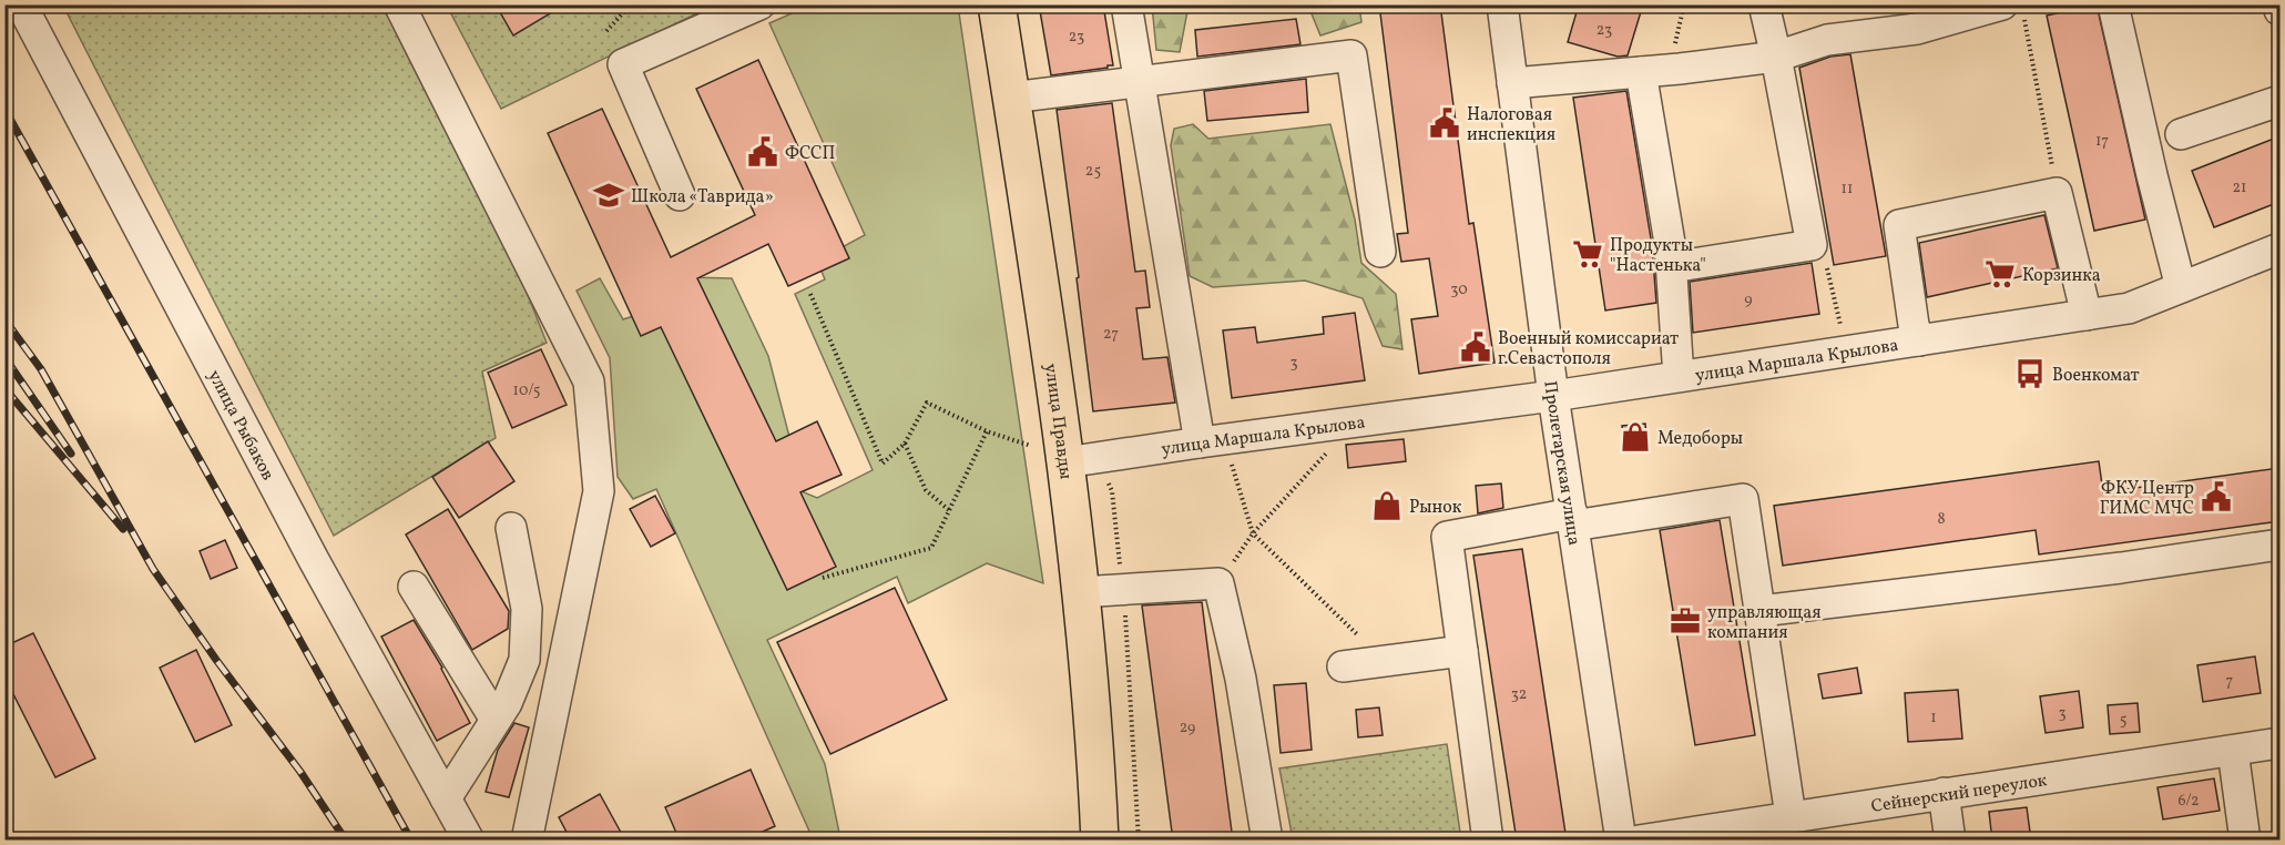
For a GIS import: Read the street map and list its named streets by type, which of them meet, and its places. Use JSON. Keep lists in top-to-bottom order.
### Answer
{
  "streets": {
    "main road": ["улица Правды"],
    "street": [
      "улица Маршала Крылова",
      "улица Рыбаков",
      "Пролетарская улица",
      "Сейнерский переулок"
    ]
  },
  "crossings": [
    ["улица Маршала Крылова", "улица Правды"],
    ["улица Маршала Крылова", "Пролетарская улица"]
  ],
  "places": {
    "public building": [
      "Налоговая инспекция",
      "ФССП",
      "Военный комиссариат г.Севастополя",
      "ФКУ Центр ГИМС МЧС"
    ],
    "school or university": ["Школа «Таврида»"],
    "supermarket": ["Продукты \"Настенька\"", "Корзинка"],
    "bus stop": ["Военкомат"],
    "shop": ["Медоборы", "Рынок"],
    "office": ["управляющая компания"]
  },
  "house_numbers": [
    "23",
    "23",
    "17",
    "25",
    "21",
    "11",
    "30",
    "9",
    "27",
    "3",
    "10/5",
    "8",
    "7",
    "32",
    "3",
    "1",
    "5",
    "29",
    "6/2"
  ]
}
